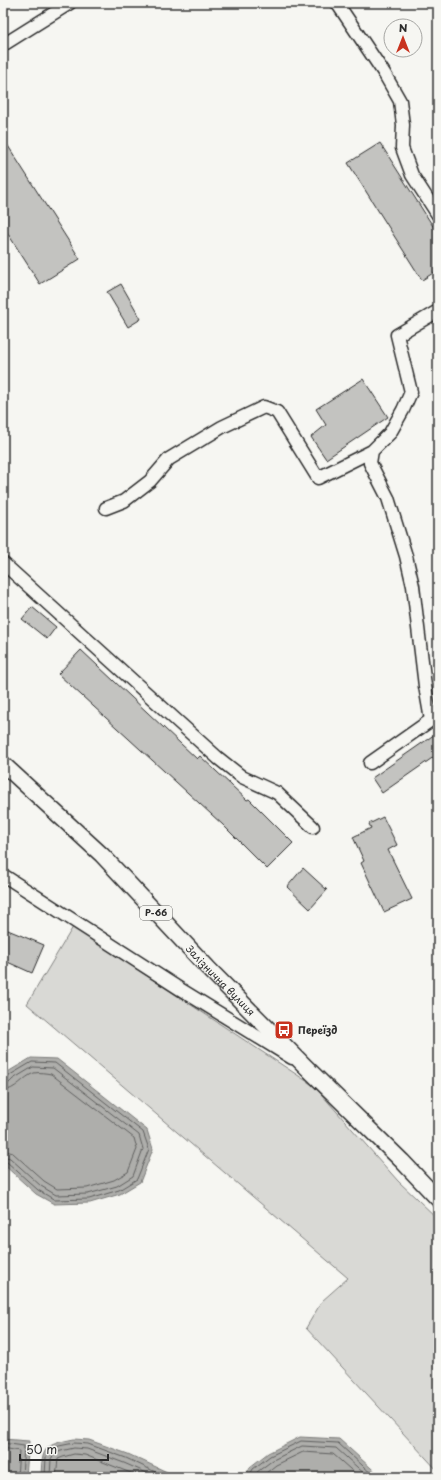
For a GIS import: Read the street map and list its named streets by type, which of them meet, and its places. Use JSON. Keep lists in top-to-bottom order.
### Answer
{
  "streets": {
    "main road": ["Р-66", "Залізнична вулиця"]
  },
  "places": {
    "bus stop": ["Переїзд"]
  },
  "scale_bar": "50 m",
  "north": "top"
}
